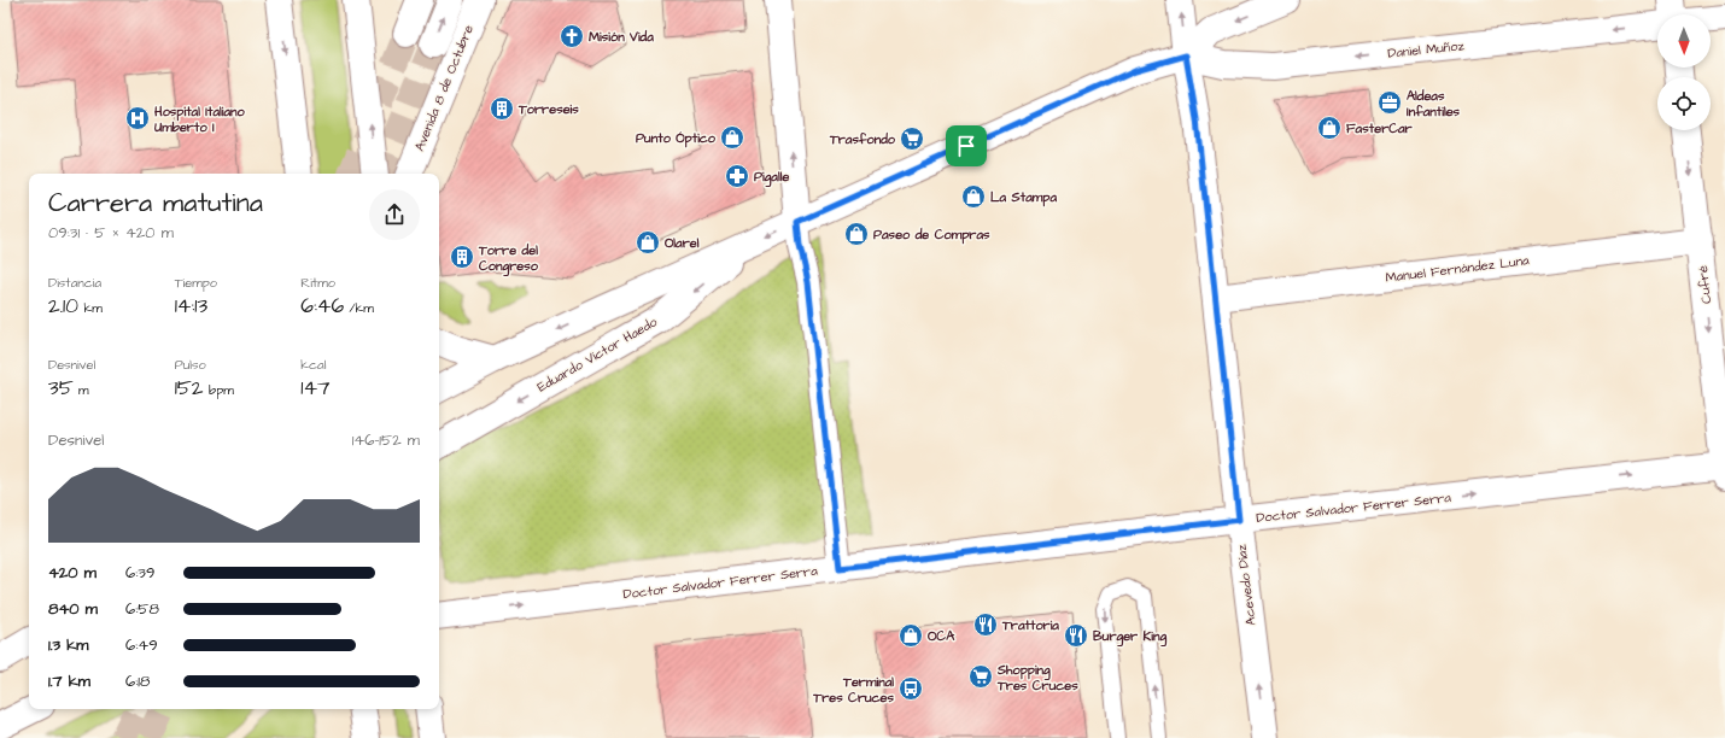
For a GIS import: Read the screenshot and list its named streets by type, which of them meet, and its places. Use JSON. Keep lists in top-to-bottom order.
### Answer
{
  "streets": {
    "street": [
      "Daniel Muñoz",
      "Avenida 8 de Octubre",
      "Manuel Fernández Luna",
      "Cufré",
      "Eduardo Víctor Haedo",
      "Doctor Salvador Ferrer Serra",
      "Acevedo Díaz"
    ]
  },
  "crossings": [
    ["Daniel Muñoz", "Eduardo Víctor Haedo"],
    ["Daniel Muñoz", "Acevedo Díaz"],
    ["Manuel Fernández Luna", "Cufré"],
    ["Manuel Fernández Luna", "Acevedo Díaz"],
    ["Cufré", "Doctor Salvador Ferrer Serra"],
    ["Eduardo Víctor Haedo", "Acevedo Díaz"],
    ["Doctor Salvador Ferrer Serra", "Acevedo Díaz"]
  ],
  "one_way": [
    "Daniel Muñoz",
    "Cufré",
    "Eduardo Víctor Haedo",
    "Doctor Salvador Ferrer Serra",
    "Acevedo Díaz"
  ],
  "places": {
    "church": ["Misión Vida"],
    "office": ["Aldeas Infantiles"],
    "building": ["Torreseis", "Torre del Congreso"],
    "hospital": ["Hospital Italiano Umberto I"],
    "shop": [
      "FasterCar",
      "Punto Óptico",
      "La Stampa",
      "Paseo de Compras",
      "Olarel",
      "OCA"
    ],
    "supermarket": ["Trasfondo", "Shopping Tres Cruces"],
    "pharmacy": ["Pigalle"],
    "restaurant": ["Trattoria", "Burger King"],
    "bus stop": ["Terminal Tres Cruces"]
  },
  "north": "bottom",
  "page": {
    "heading": ["Carrera matutina", "09:31 · 5 × 420 m"],
    "stats": [
      ["Distancia", "2.10 km"],
      ["Tiempo", "14:13"],
      ["Ritmo", "6:46 /km"],
      ["Desnivel", "35 m"],
      ["Pulso", "152 bpm"],
      ["kcal", "147"]
    ],
    "chart": ["Desnivel", "146–152 m"],
    "list": [
      {
        "name": "420 m",
        "note": "6:39"
      },
      {
        "name": "840 m",
        "note": "6:58"
      },
      {
        "name": "1.3 km",
        "note": "6:49"
      },
      {
        "name": "1.7 km",
        "note": "6:18"
      }
    ]
  }
}
